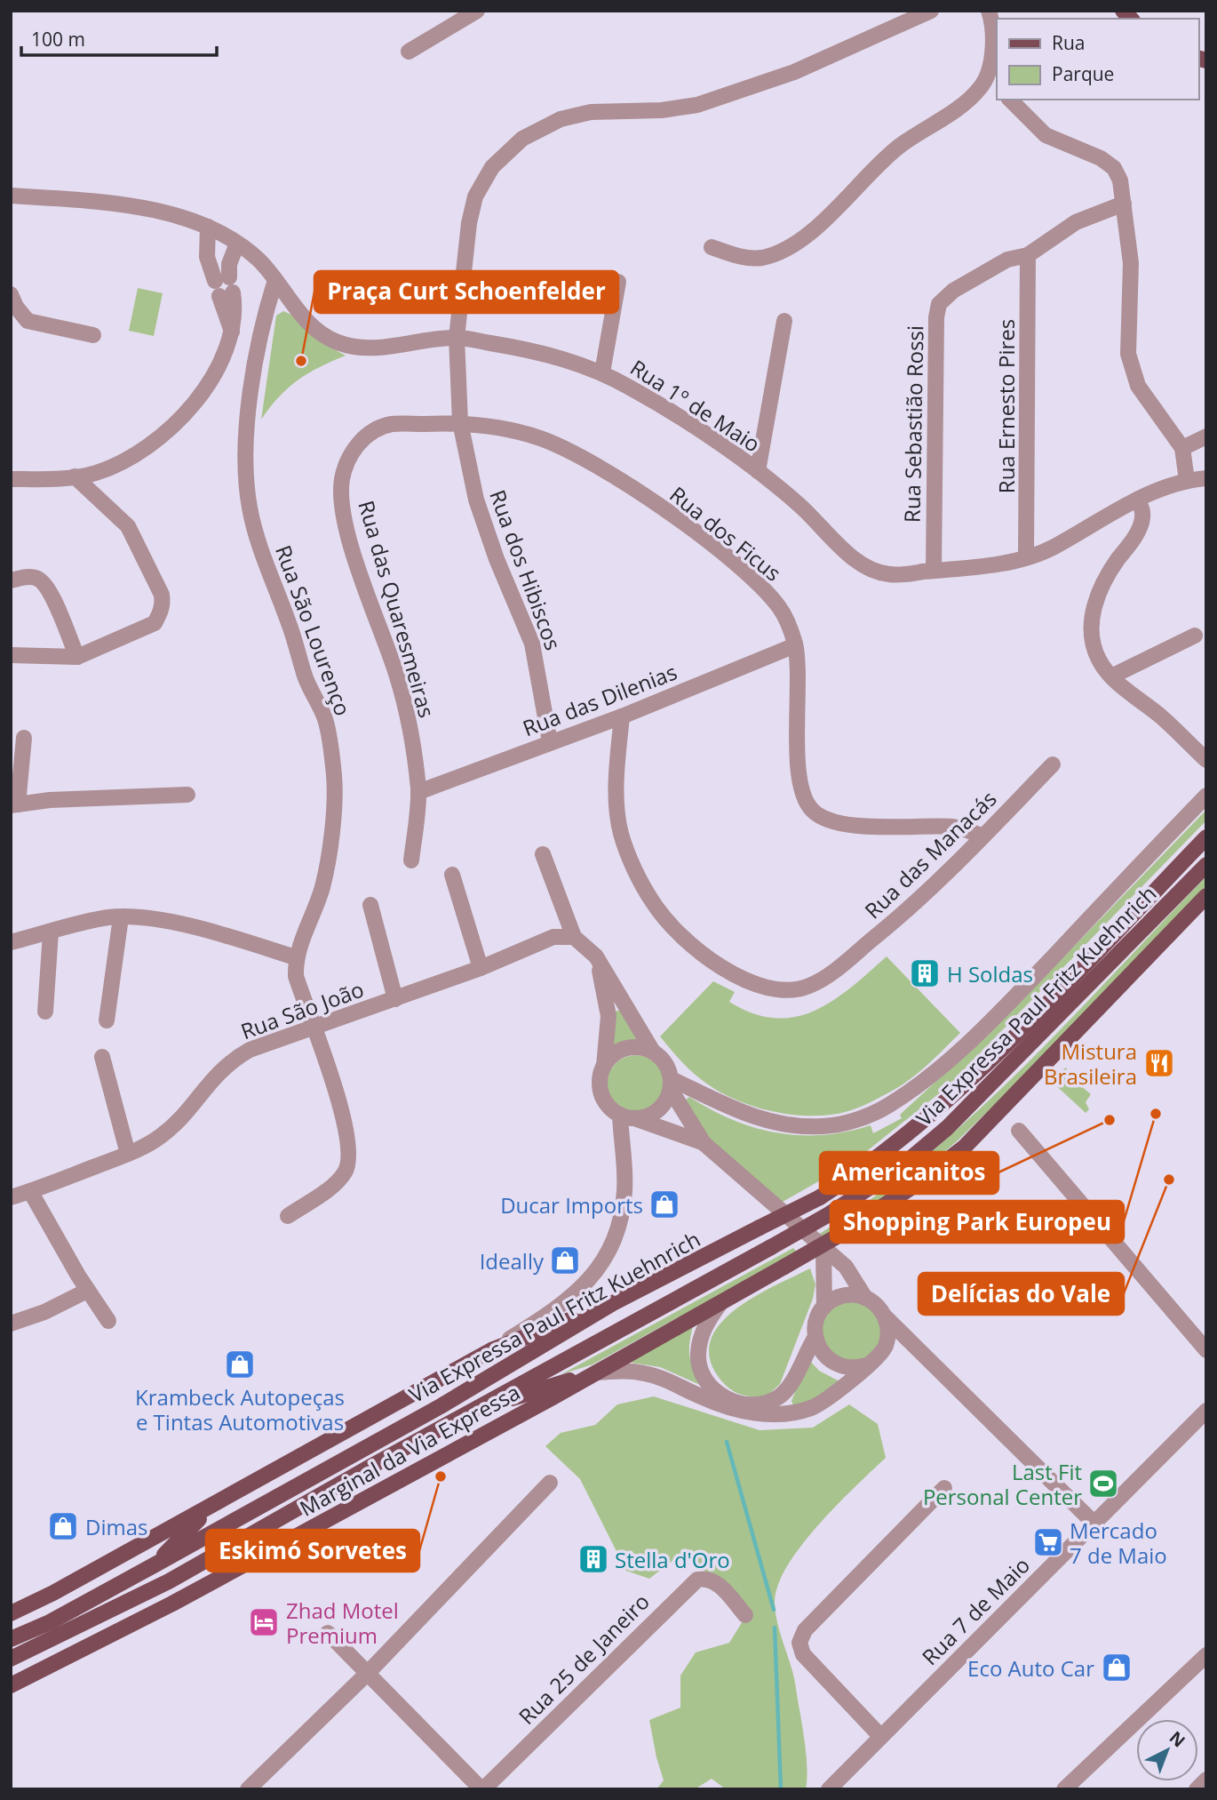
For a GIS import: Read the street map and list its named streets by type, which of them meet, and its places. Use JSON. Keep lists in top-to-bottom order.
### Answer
{
  "streets": {
    "main road": ["Via Expressa Paul Fritz Kuehnrich", "Marginal da Via Expressa"],
    "street": [
      "Rua 1º de Maio",
      "Rua Ernesto Pires",
      "Rua Sebastião Rossi",
      "Rua dos Ficus",
      "Rua dos Hibiscos",
      "Rua das Quaresmeiras",
      "Rua São Lourenço",
      "Rua das Dilenias",
      "Rua das Manacás",
      "Rua São João",
      "Rua 7 de Maio",
      "Rua 25 de Janeiro"
    ]
  },
  "crossings": [
    ["Rua 1º de Maio", "Rua Ernesto Pires"],
    ["Rua 1º de Maio", "Rua Sebastião Rossi"],
    ["Rua 1º de Maio", "Rua dos Hibiscos"],
    ["Rua 1º de Maio", "Rua São Lourenço"],
    ["Rua Ernesto Pires", "Rua Sebastião Rossi"],
    ["Rua dos Ficus", "Rua dos Hibiscos"],
    ["Rua dos Ficus", "Rua das Quaresmeiras"],
    ["Rua dos Ficus", "Rua das Dilenias"],
    ["Rua dos Ficus", "Rua das Manacás"],
    ["Rua dos Hibiscos", "Rua das Quaresmeiras"],
    ["Rua dos Hibiscos", "Rua das Dilenias"],
    ["Rua das Quaresmeiras", "Rua das Dilenias"],
    ["Rua das Dilenias", "Rua das Manacás"]
  ],
  "places": {
    "other": [
      "Praça Curt Schoenfelder",
      "Shopping Park Europeu",
      "Americanitos",
      "Delícias do Vale",
      "Eskimó Sorvetes"
    ],
    "building": ["H Soldas", "Stella d'Oro"],
    "restaurant": ["Mistura Brasileira"],
    "shop": [
      "Ducar Imports",
      "Ideally",
      "Krambeck Autopeças e Tintas Automotivas",
      "Dimas",
      "Eco Auto Car"
    ],
    "sports": ["Last Fit Personal Center"],
    "supermarket": ["Mercado 7 de Maio"],
    "hotel": ["Zhad Motel Premium"]
  },
  "legend": ["Rua", "Parque"],
  "scale_bar": "100 m",
  "north": "top right"
}
